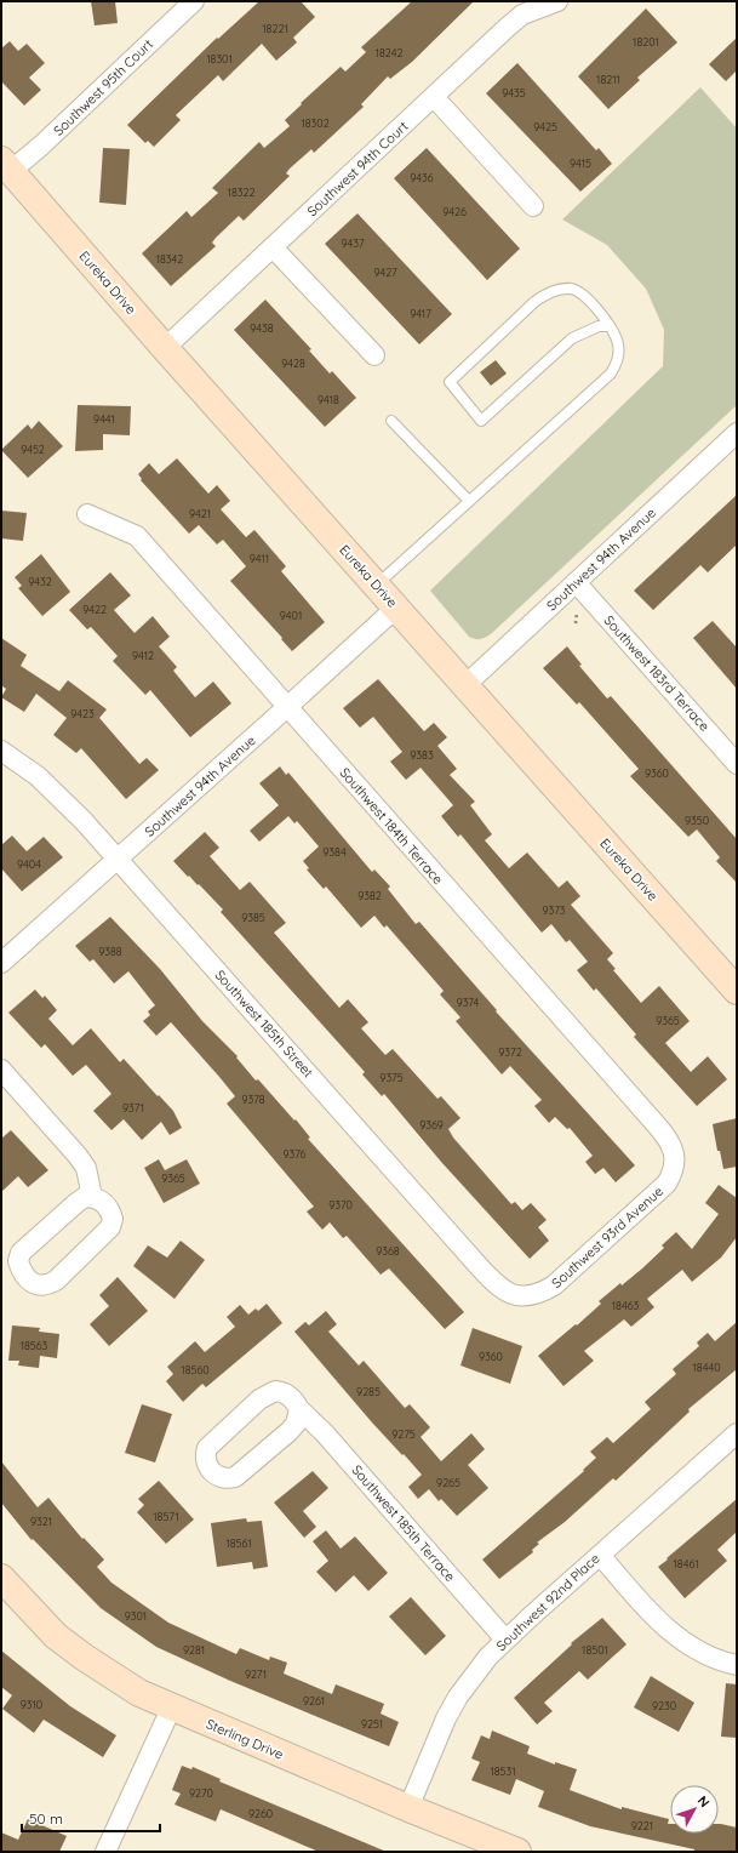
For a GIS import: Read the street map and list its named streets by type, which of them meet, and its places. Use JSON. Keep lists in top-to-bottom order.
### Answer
{
  "streets": {
    "main road": ["Eureka Drive", "Sterling Drive"],
    "street": [
      "Southwest 95th Court",
      "Southwest 94th Court",
      "Southwest 94th Avenue",
      "Southwest 183rd Terrace",
      "Southwest 184th Terrace",
      "Southwest 185th Street",
      "Southwest 93rd Avenue",
      "Southwest 185th Terrace",
      "Southwest 92nd Place"
    ]
  },
  "crossings": [
    ["Southwest 95th Court", "Eureka Drive"],
    ["Southwest 94th Court", "Eureka Drive"],
    ["Eureka Drive", "Southwest 94th Avenue"],
    ["Southwest 94th Avenue", "Southwest 183rd Terrace"],
    ["Southwest 94th Avenue", "Southwest 184th Terrace"],
    ["Southwest 94th Avenue", "Southwest 185th Street"],
    ["Southwest 184th Terrace", "Southwest 93rd Avenue"],
    ["Southwest 185th Street", "Southwest 93rd Avenue"],
    ["Southwest 185th Terrace", "Southwest 92nd Place"],
    ["Southwest 92nd Place", "Sterling Drive"]
  ],
  "house_numbers": [
    "18221",
    "18201",
    "18242",
    "18301",
    "18211",
    "9435",
    "18302",
    "9425",
    "9415",
    "9436",
    "18322",
    "9426",
    "9437",
    "18342",
    "9427",
    "9417",
    "9438",
    "9428",
    "9418",
    "9441",
    "9452",
    "9421",
    "9411",
    "9432",
    "9422",
    "9401",
    "9412",
    "9423",
    "9383",
    "9360",
    "9350",
    "9384",
    "9404",
    "9382",
    "9373",
    "9385",
    "9388",
    "9374",
    "9365",
    "9372",
    "9375",
    "9378",
    "9371",
    "9369",
    "9376",
    "9365",
    "9370",
    "9368",
    "18463",
    "18563",
    "9360",
    "18440",
    "18560",
    "9285",
    "9275",
    "9265",
    "18571",
    "9321",
    "18561",
    "18461",
    "9301",
    "9281",
    "18501",
    "9271",
    "9261",
    "9310",
    "9230",
    "9251",
    "18531",
    "9270",
    "9260",
    "9221"
  ],
  "scale_bar": "50 m",
  "north": "top right"
}
